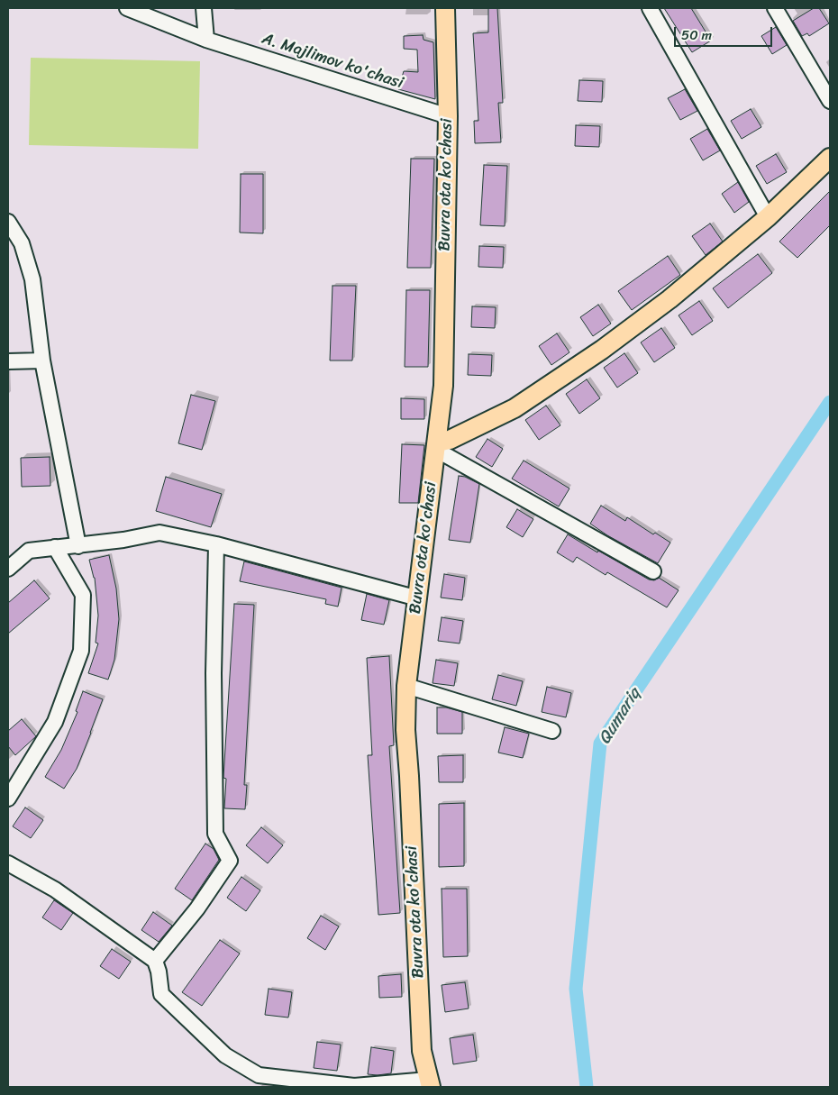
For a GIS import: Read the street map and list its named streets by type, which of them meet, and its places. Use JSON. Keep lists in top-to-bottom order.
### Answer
{
  "streets": {
    "main road": ["Buvra ota ko'chasi"],
    "street": ["A. Majlimov ko'chasi"]
  },
  "crossings": [
    ["A. Majlimov ko'chasi", "Buvra ota ko'chasi"]
  ],
  "water": ["Qumariq"],
  "scale_bar": "50 m"
}
